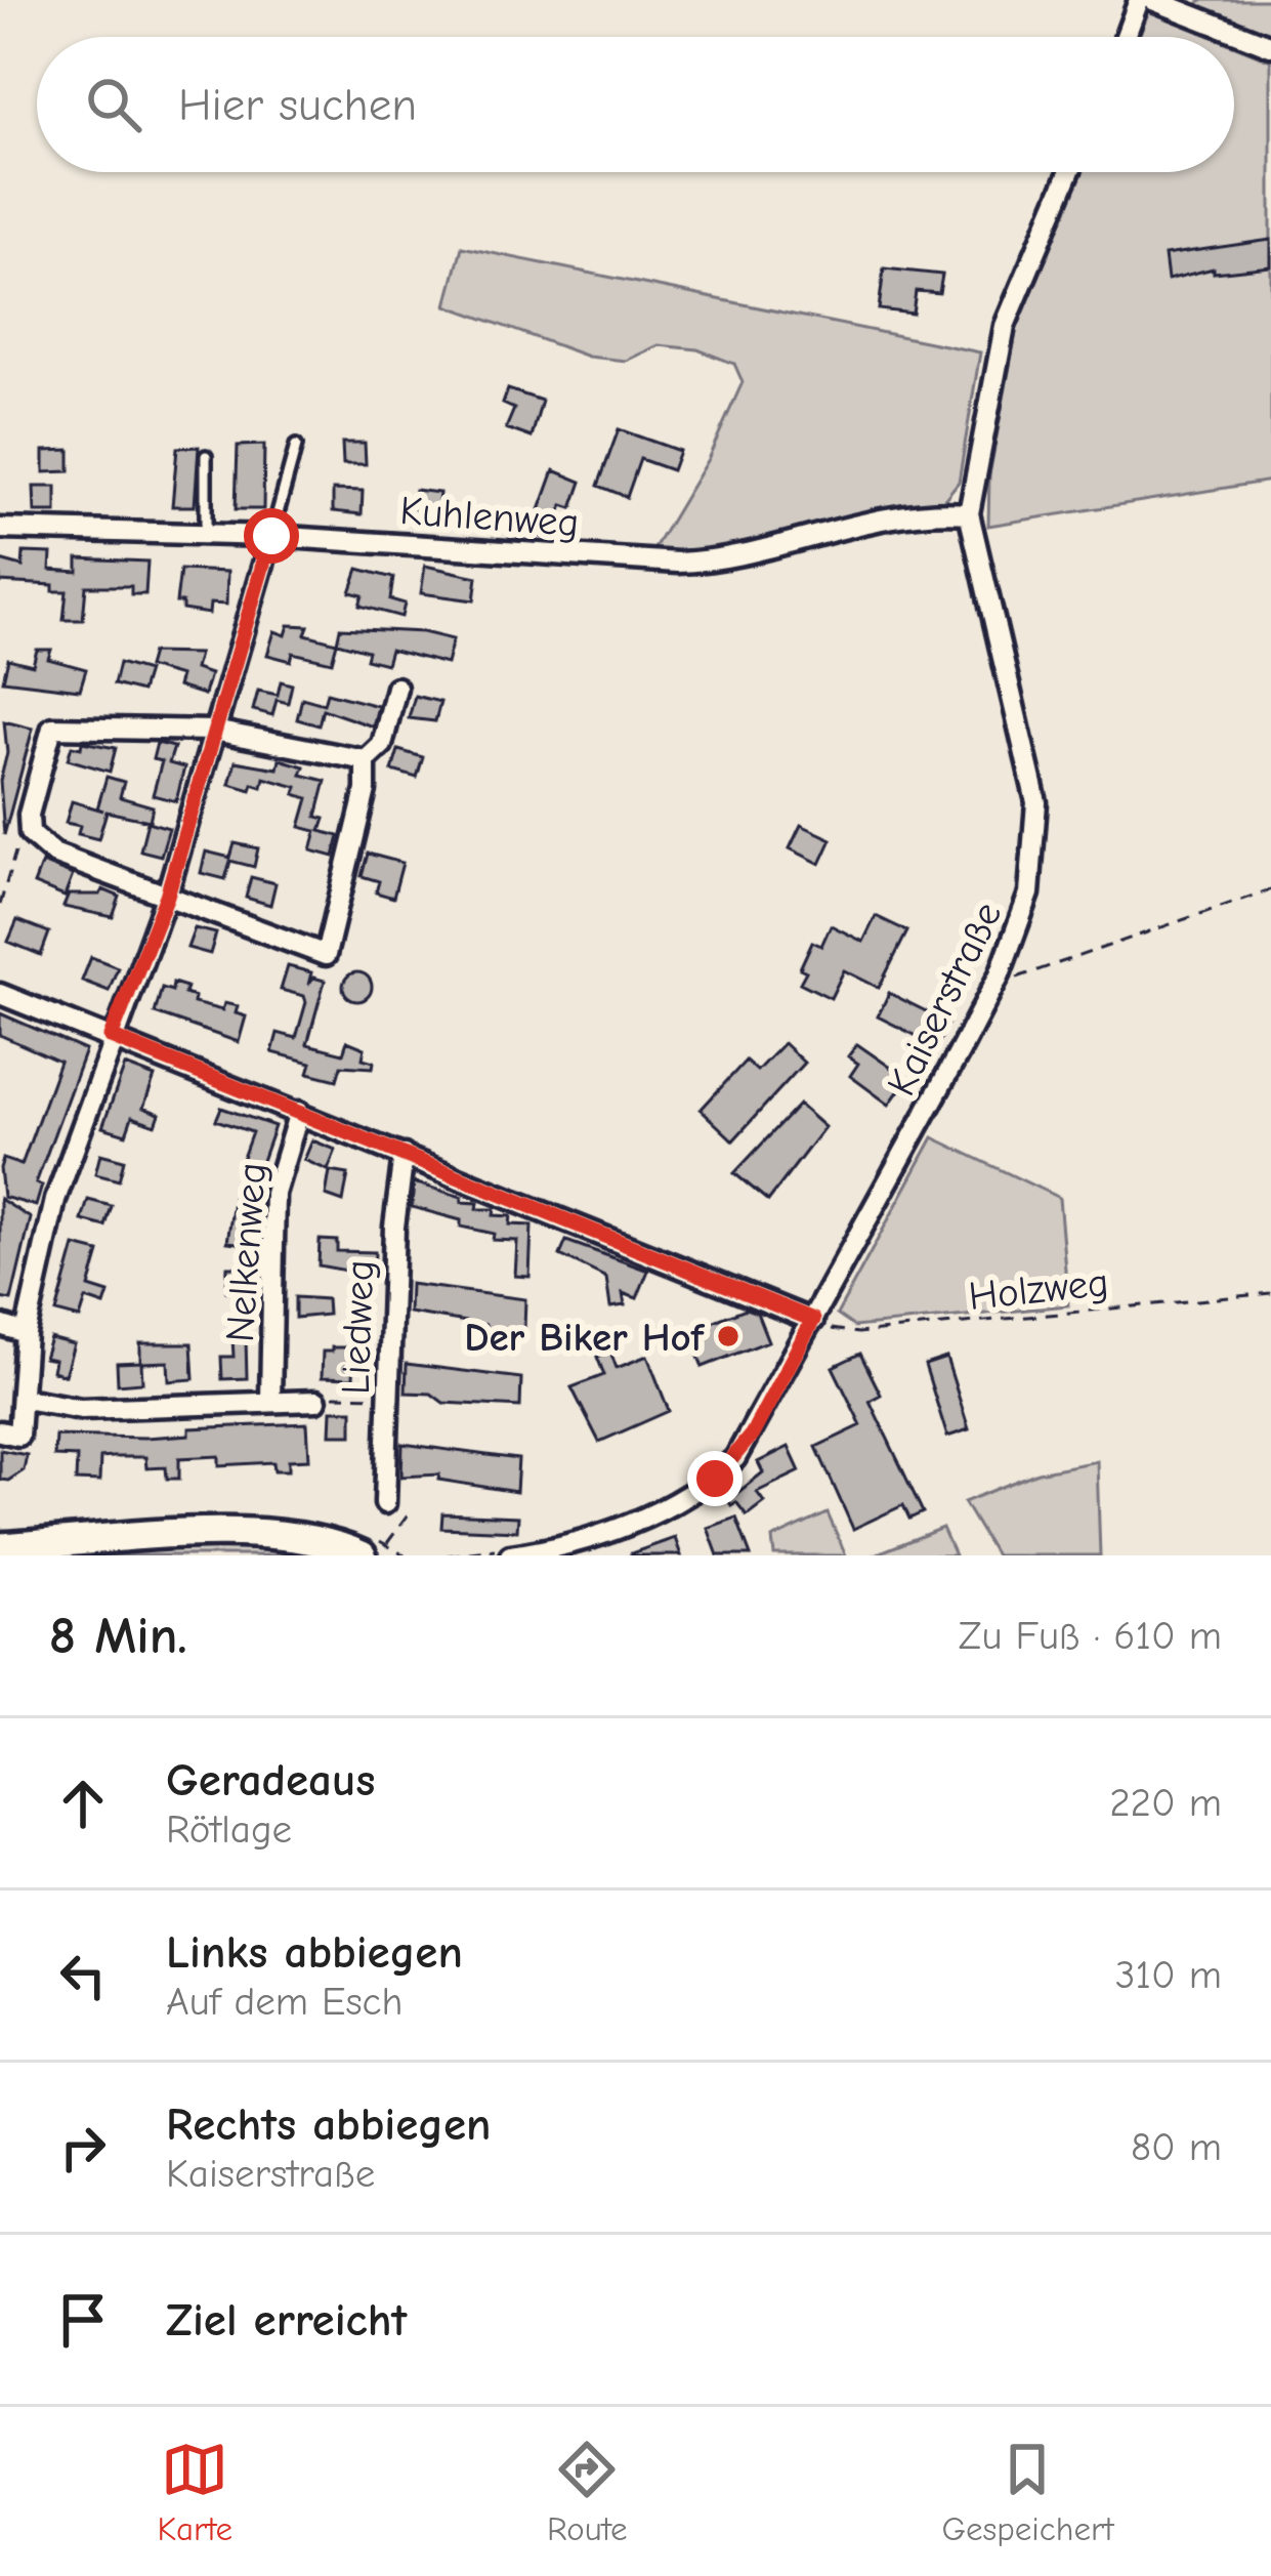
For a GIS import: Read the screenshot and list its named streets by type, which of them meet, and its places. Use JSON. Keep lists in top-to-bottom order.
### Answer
{
  "streets": {
    "street": [
      "Kuhlenweg",
      "Kaiserstraße",
      "Nelkenweg",
      "Liedweg"
    ],
    "path": ["Holzweg"]
  },
  "crossings": [
    ["Kuhlenweg", "Kaiserstraße"],
    ["Kaiserstraße", "Holzweg"]
  ],
  "places": ["Der Biker Hof"],
  "page": {
    "search": "Hier suchen",
    "heading": ["8 Min.", "Zu Fuß · 610 m"],
    "list": [
      ["Geradeaus", "Rötlage", "220 m"],
      ["Links abbiegen", "Auf dem Esch", "310 m"],
      ["Rechts abbiegen", "Kaiserstraße", "80 m"],
      "Ziel erreicht"
    ],
    "nav": ["Karte", "Route", "Gespeichert"]
  }
}
